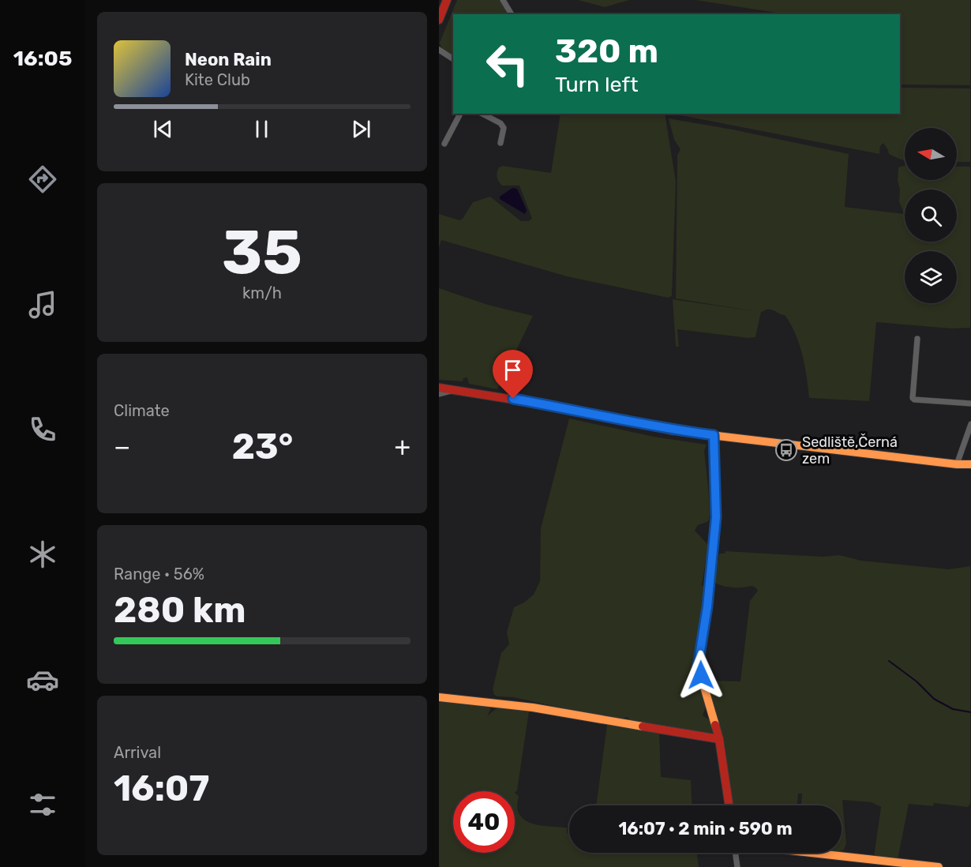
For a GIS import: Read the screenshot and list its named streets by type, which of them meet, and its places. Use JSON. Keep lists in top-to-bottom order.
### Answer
{
  "places": {
    "bus stop": ["Sedliště,Černá zem"]
  },
  "north": "left",
  "page": {
    "tabs": "16:05",
    "turn": ["320 m", "Turn left"],
    "song": ["Neon Rain", "Kite Club"],
    "tile": [
      ["35", "km/h"],
      "Climate",
      ["Range · 56%", "280 km"],
      ["Arrival", "16:07"]
    ],
    "heat": ["−", "23°", "+"],
    "limit": "40",
    "trip": "16:07 · 2 min · 590 m"
  }
}
